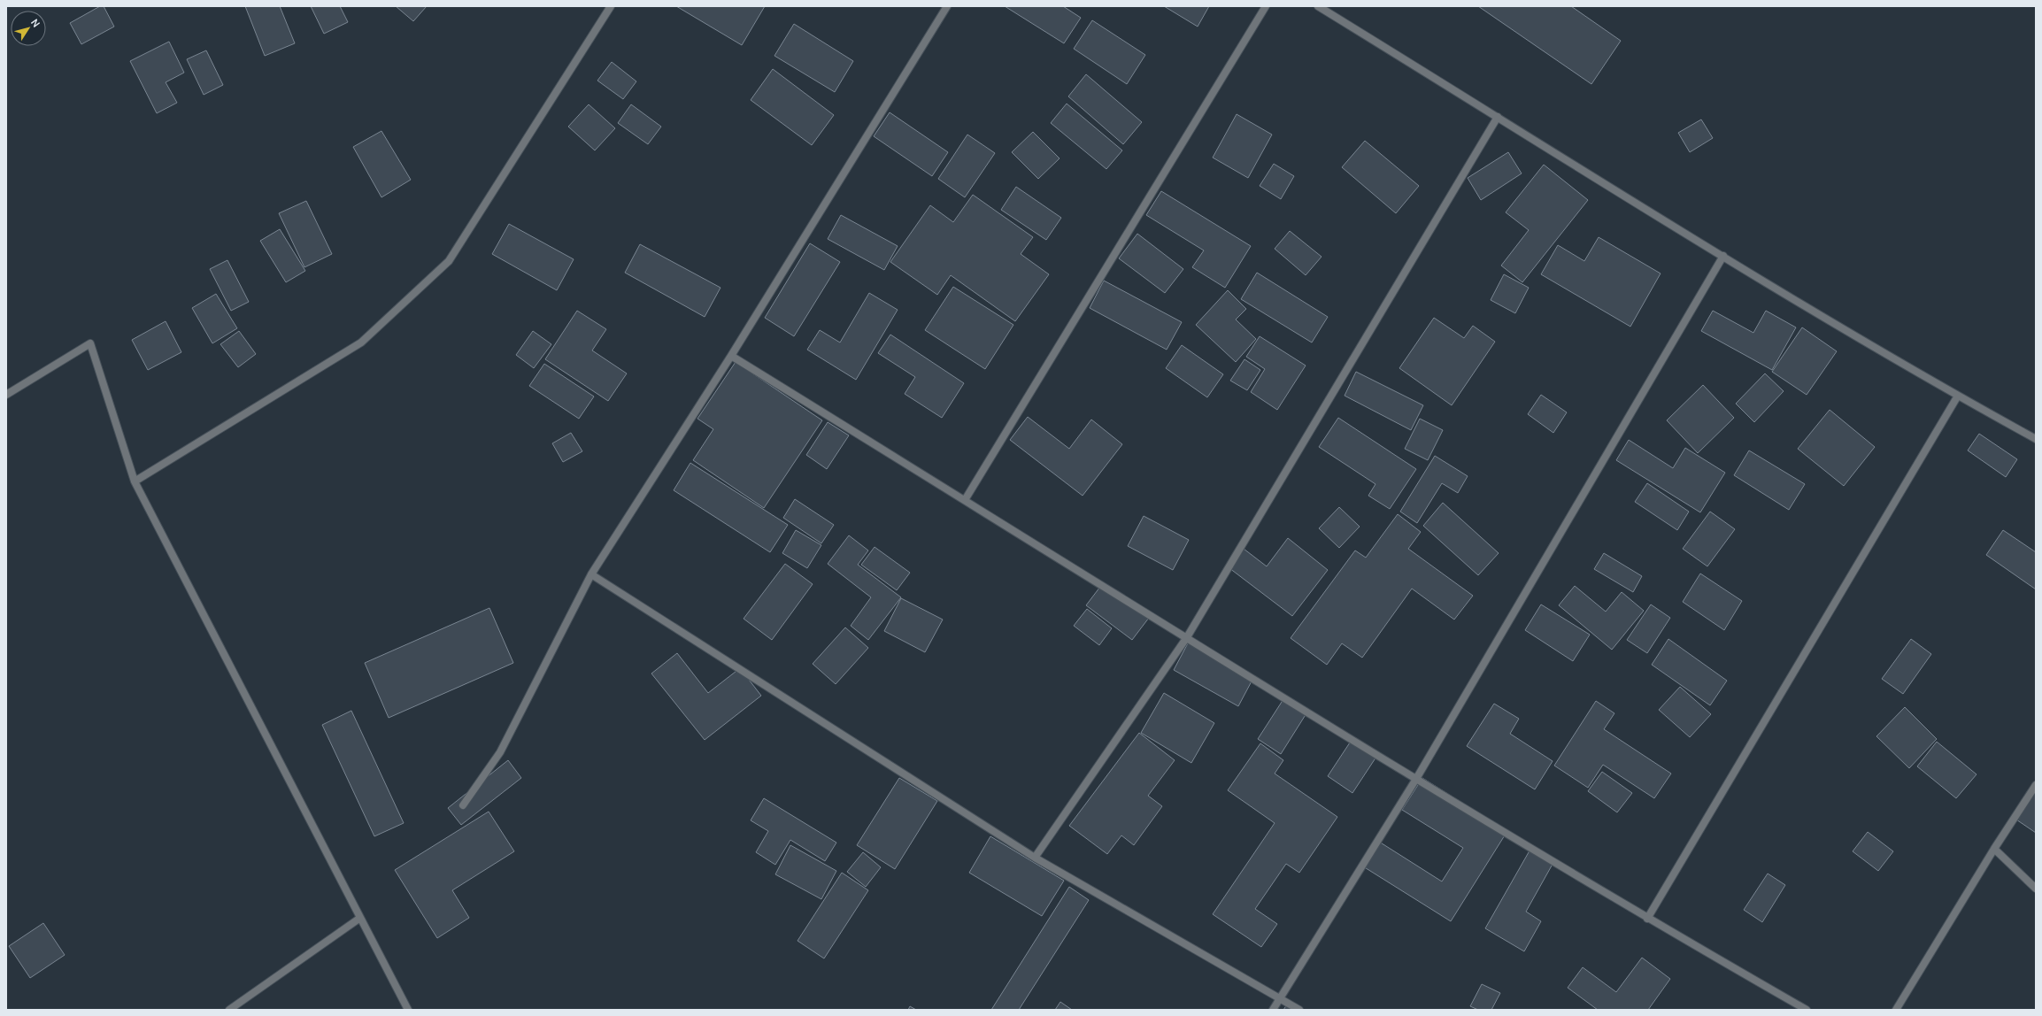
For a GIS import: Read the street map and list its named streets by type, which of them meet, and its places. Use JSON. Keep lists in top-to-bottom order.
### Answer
{
  "north": "top right"
}
